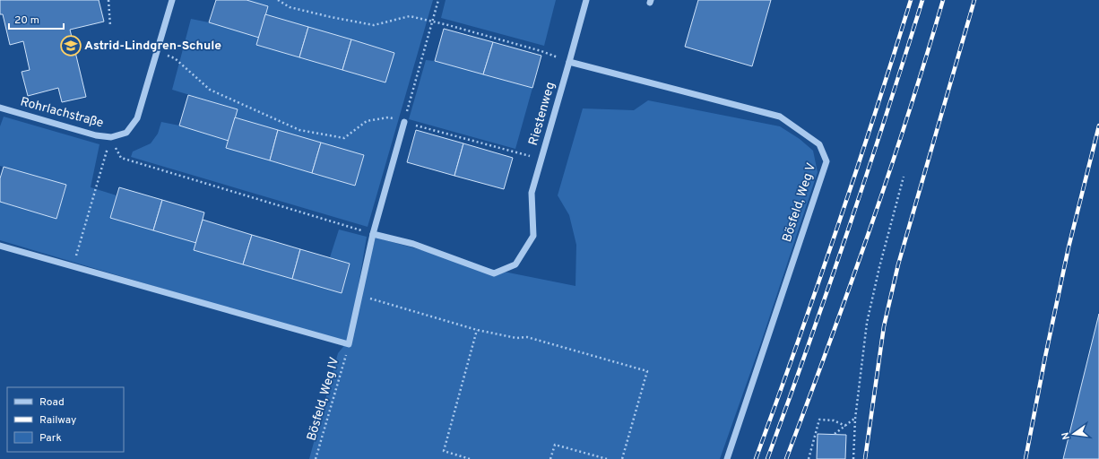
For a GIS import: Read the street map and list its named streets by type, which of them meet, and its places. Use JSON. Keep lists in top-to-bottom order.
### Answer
{
  "streets": {
    "street": ["Rohrlachstraße", "Riestenweg", "Bösfeld, Weg V"],
    "path": ["Bösfeld, Weg IV"]
  },
  "crossings": [
    ["Riestenweg", "Bösfeld, Weg V"]
  ],
  "places": {
    "school or university": ["Astrid-Lindgren-Schule"]
  },
  "legend": ["Road", "Railway", "Park"],
  "scale_bar": "20 m",
  "north": "left"
}
